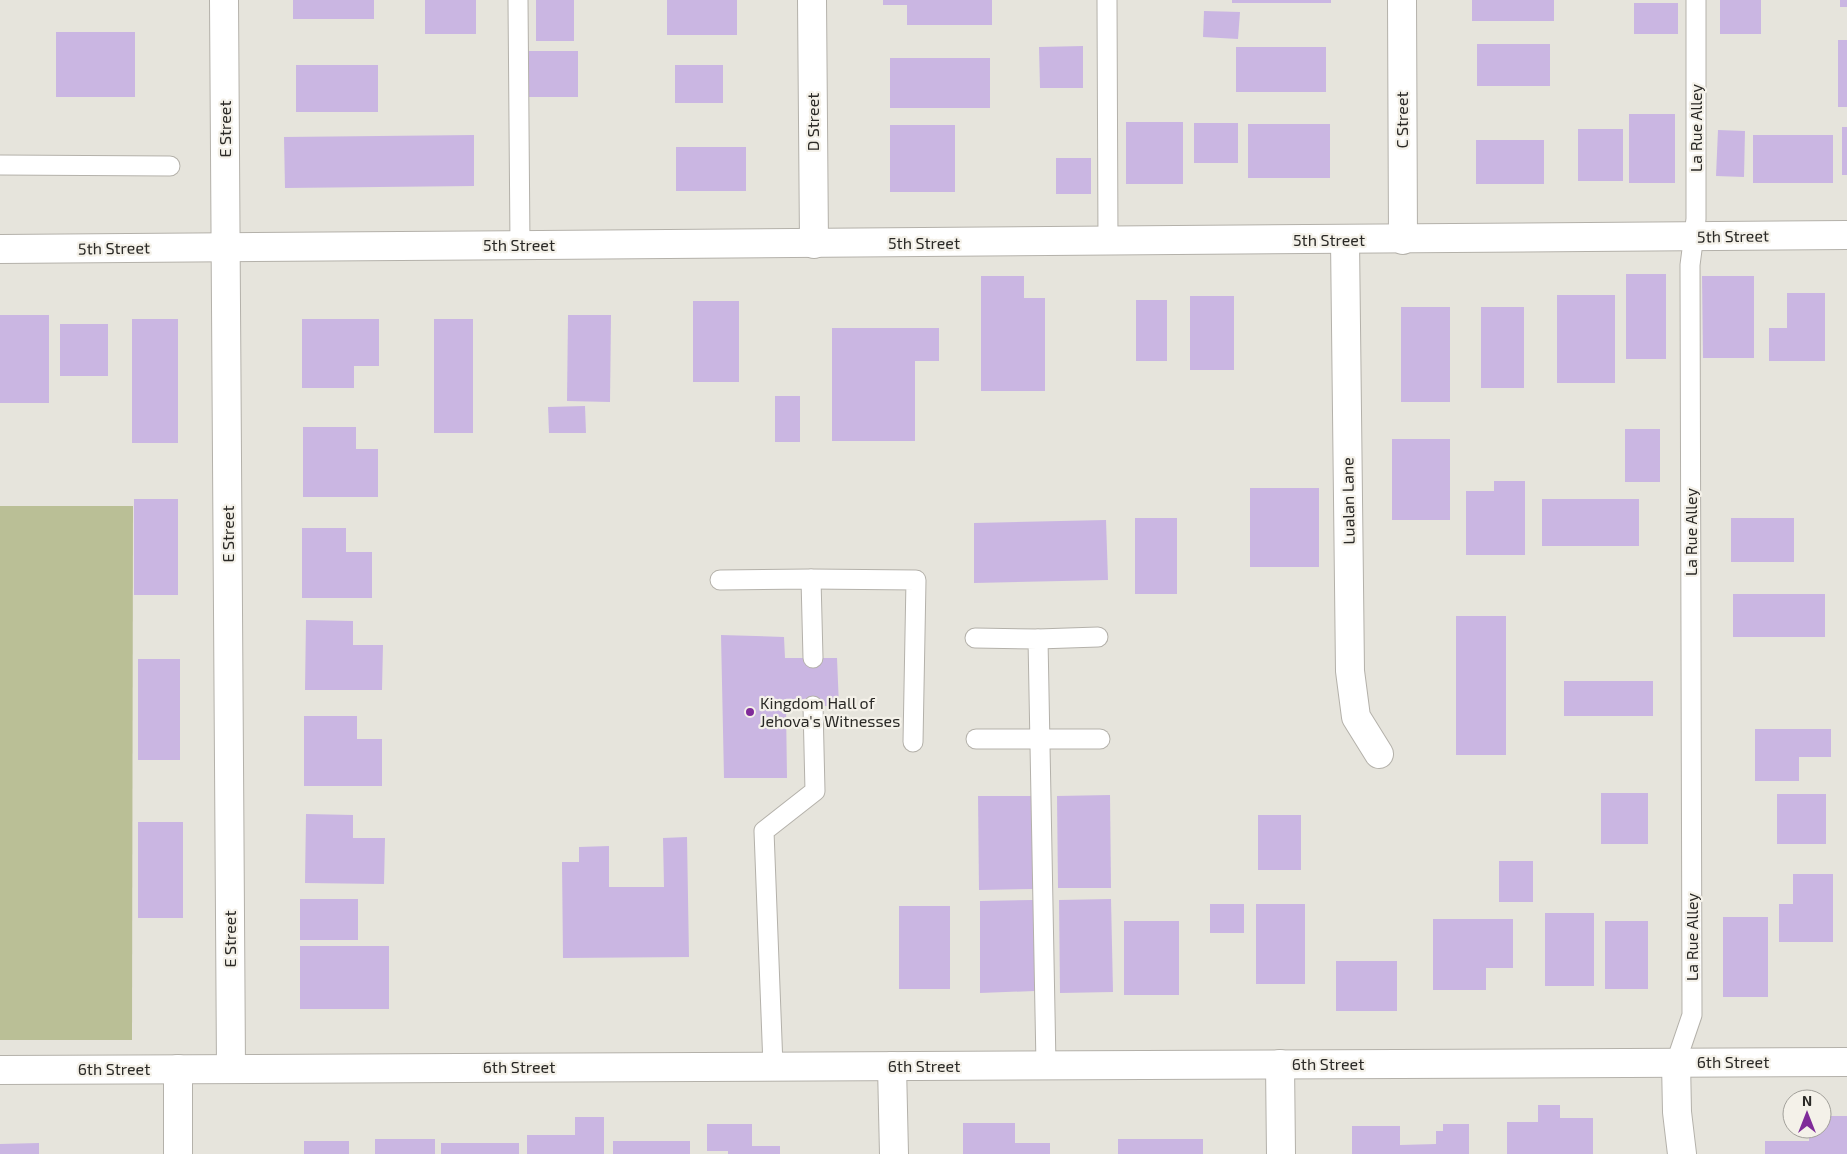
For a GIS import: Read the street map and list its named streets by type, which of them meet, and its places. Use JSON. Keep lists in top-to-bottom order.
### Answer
{
  "streets": {
    "street": [
      "C Street",
      "D Street",
      "E Street",
      "5th Street",
      "Lualan Lane",
      "6th Street"
    ],
    "lane": ["La Rue Alley"]
  },
  "crossings": [
    ["C Street", "5th Street"],
    ["D Street", "5th Street"],
    ["La Rue Alley", "5th Street"],
    ["La Rue Alley", "6th Street"],
    ["E Street", "5th Street"],
    ["E Street", "6th Street"],
    ["5th Street", "Lualan Lane"]
  ],
  "places": ["Kingdom Hall of Jehova's Witnesses"],
  "north": "top"
}
